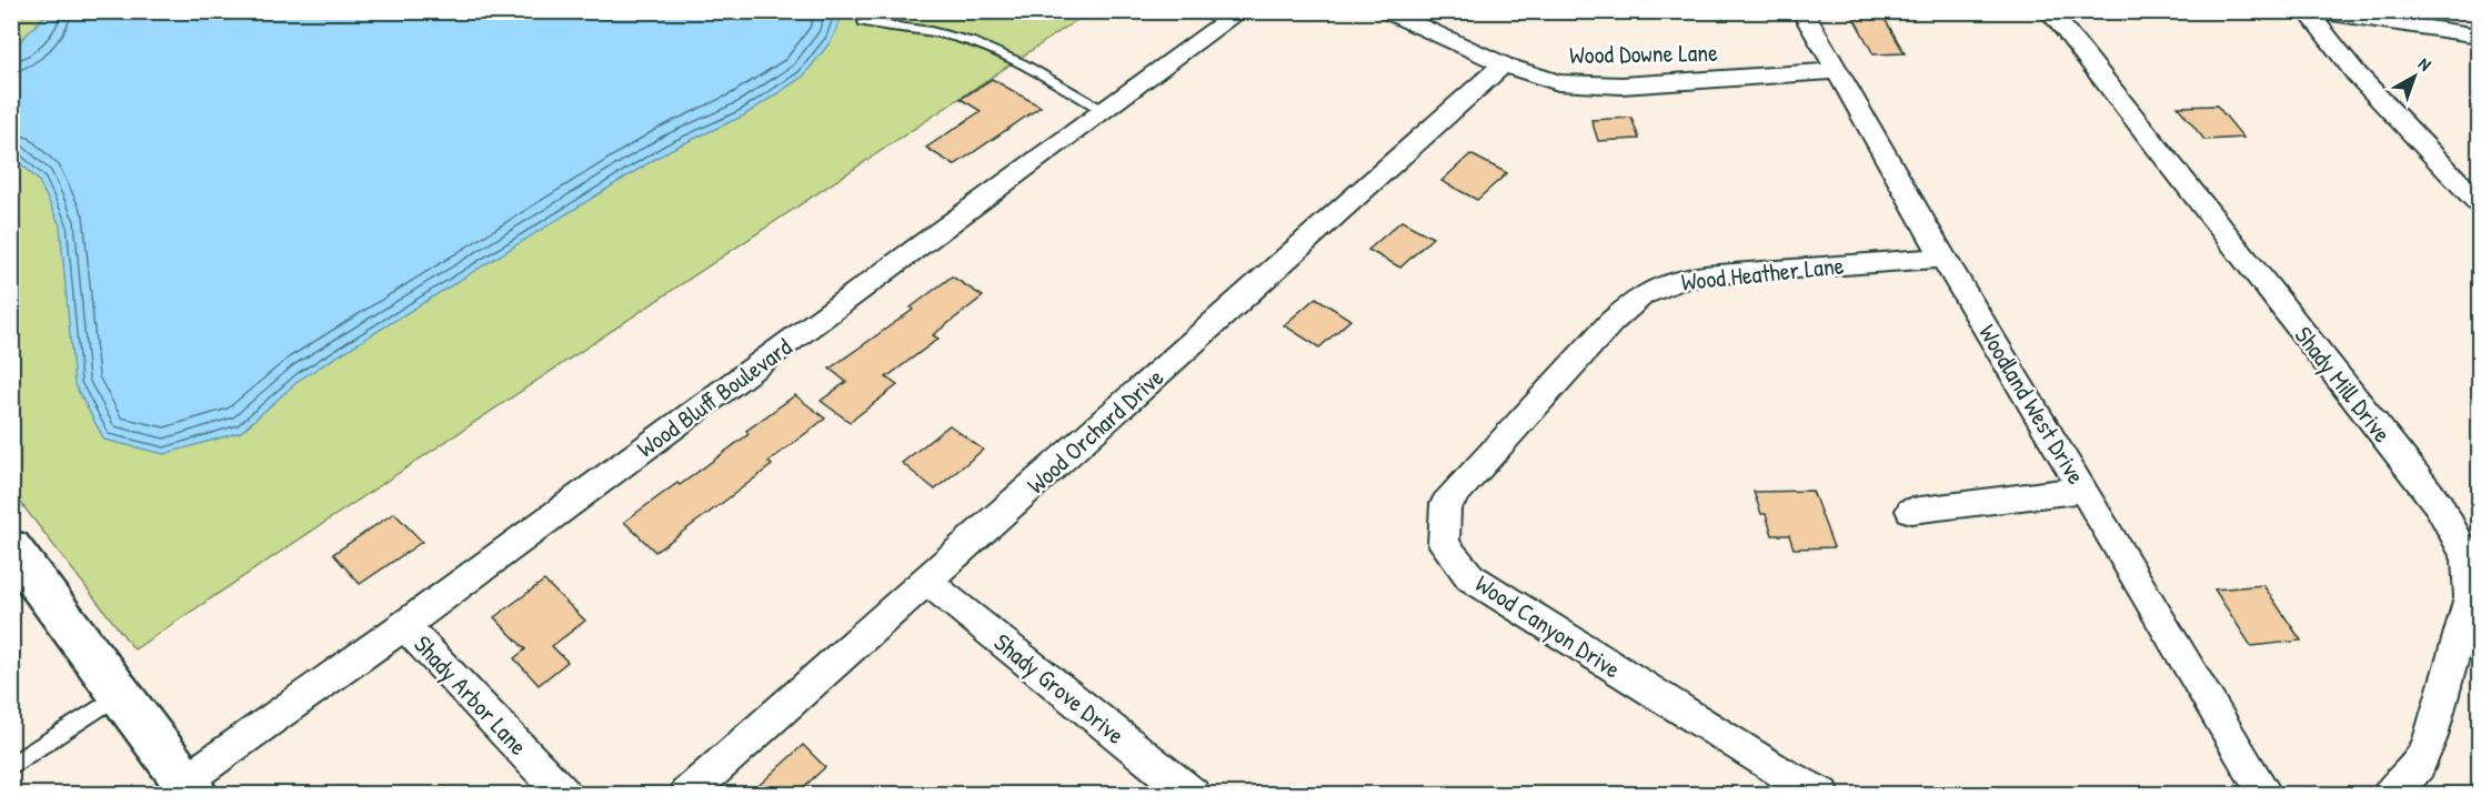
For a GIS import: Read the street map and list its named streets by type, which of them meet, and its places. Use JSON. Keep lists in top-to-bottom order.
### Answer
{
  "streets": {
    "street": [
      "Wood Downe Lane",
      "Wood Heather Lane",
      "Shady Mill Drive",
      "Wood Bluff Boulevard",
      "Woodland West Drive",
      "Wood Orchard Drive",
      "Wood Canyon Drive",
      "Shady Grove Drive",
      "Shady Arbor Lane"
    ]
  },
  "crossings": [
    ["Wood Downe Lane", "Woodland West Drive"],
    ["Wood Downe Lane", "Wood Orchard Drive"],
    ["Wood Heather Lane", "Woodland West Drive"],
    ["Wood Heather Lane", "Wood Canyon Drive"],
    ["Wood Bluff Boulevard", "Shady Arbor Lane"],
    ["Wood Orchard Drive", "Shady Grove Drive"]
  ],
  "north": "top right"
}
